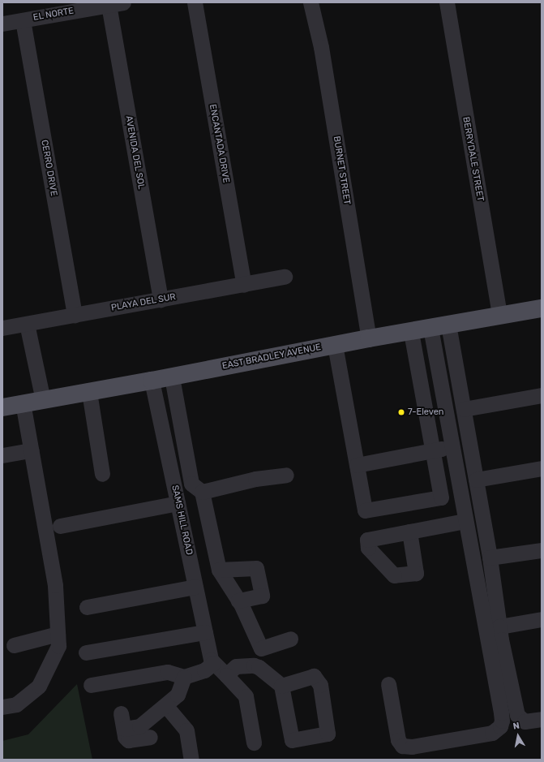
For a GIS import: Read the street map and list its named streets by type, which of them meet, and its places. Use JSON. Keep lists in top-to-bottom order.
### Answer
{
  "streets": {
    "main road": ["EAST BRADLEY AVENUE"],
    "street": [
      "EL NORTE",
      "ENCANTADA DRIVE",
      "AVENIDA DEL SOL",
      "BERRYDALE STREET",
      "CERRO DRIVE",
      "BURNET STREET",
      "PLAYA DEL SUR",
      "SAMS HILL ROAD"
    ]
  },
  "crossings": [
    ["EL NORTE", "AVENIDA DEL SOL"],
    ["EL NORTE", "CERRO DRIVE"],
    ["ENCANTADA DRIVE", "PLAYA DEL SUR"],
    ["AVENIDA DEL SOL", "PLAYA DEL SUR"],
    ["BERRYDALE STREET", "EAST BRADLEY AVENUE"],
    ["CERRO DRIVE", "PLAYA DEL SUR"],
    ["BURNET STREET", "EAST BRADLEY AVENUE"],
    ["EAST BRADLEY AVENUE", "SAMS HILL ROAD"]
  ],
  "places": ["7-Eleven"],
  "north": "top"
}
